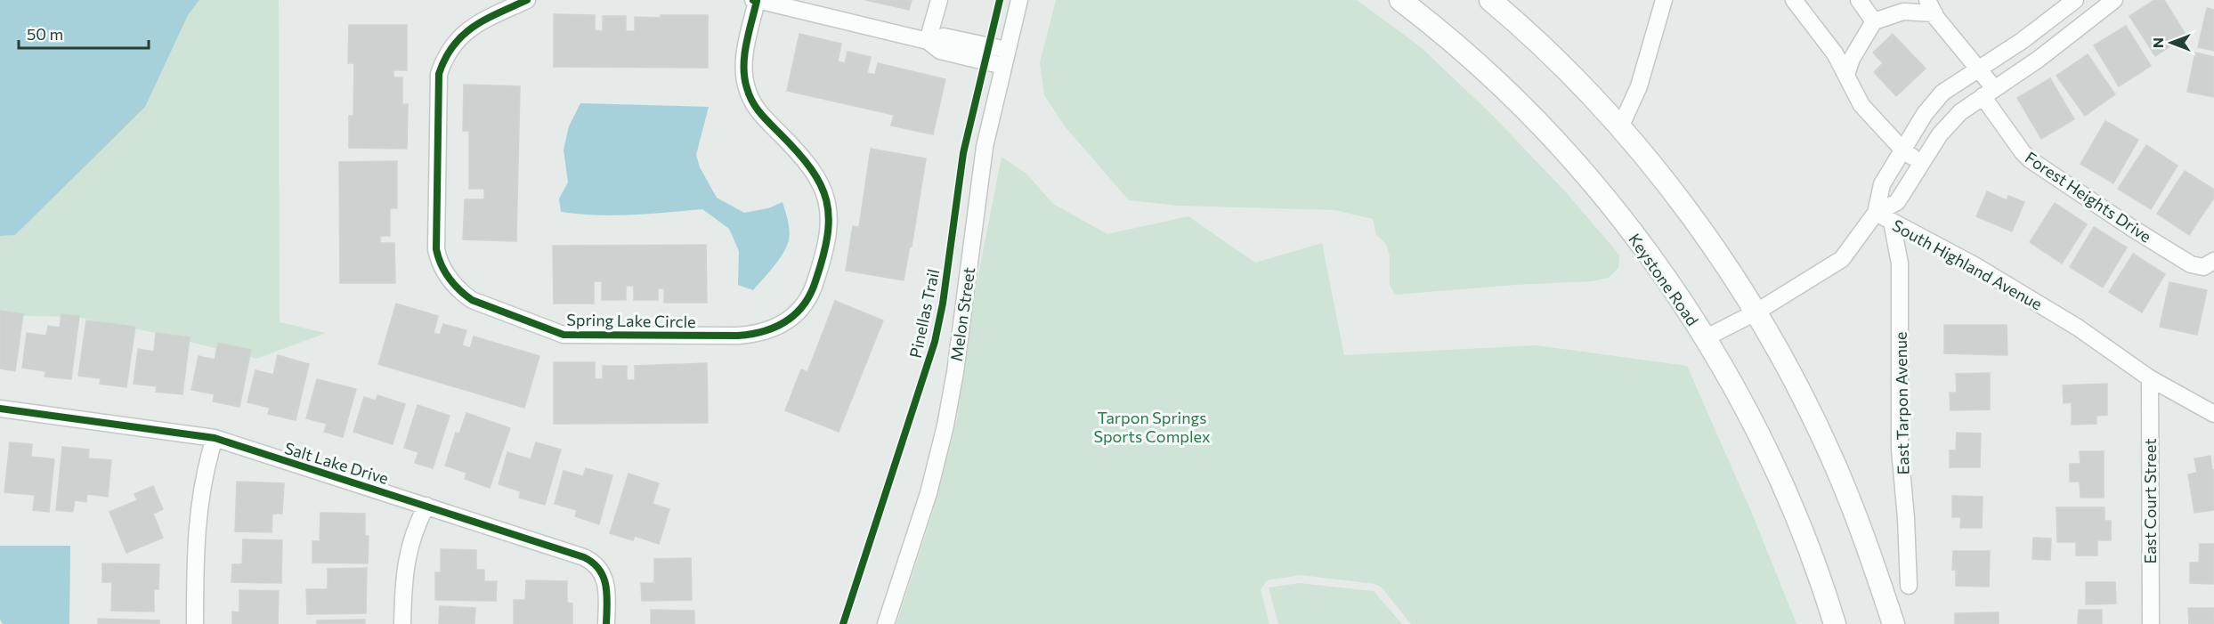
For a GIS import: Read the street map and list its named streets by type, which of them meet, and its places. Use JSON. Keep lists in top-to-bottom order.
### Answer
{
  "streets": {
    "main road": ["Keystone Road"],
    "street": [
      "Forest Heights Drive",
      "South Highland Avenue",
      "Melon Street",
      "Spring Lake Circle",
      "East Tarpon Avenue",
      "Salt Lake Drive",
      "East Court Street"
    ],
    "cycle path": ["Pinellas Trail"]
  },
  "crossings": [
    ["South Highland Avenue", "Keystone Road"],
    ["South Highland Avenue", "East Tarpon Avenue"],
    ["South Highland Avenue", "East Court Street"],
    ["Melon Street", "Spring Lake Circle"]
  ],
  "parks": ["Tarpon Springs Sports Complex"],
  "scale_bar": "50 m",
  "north": "left"
}
